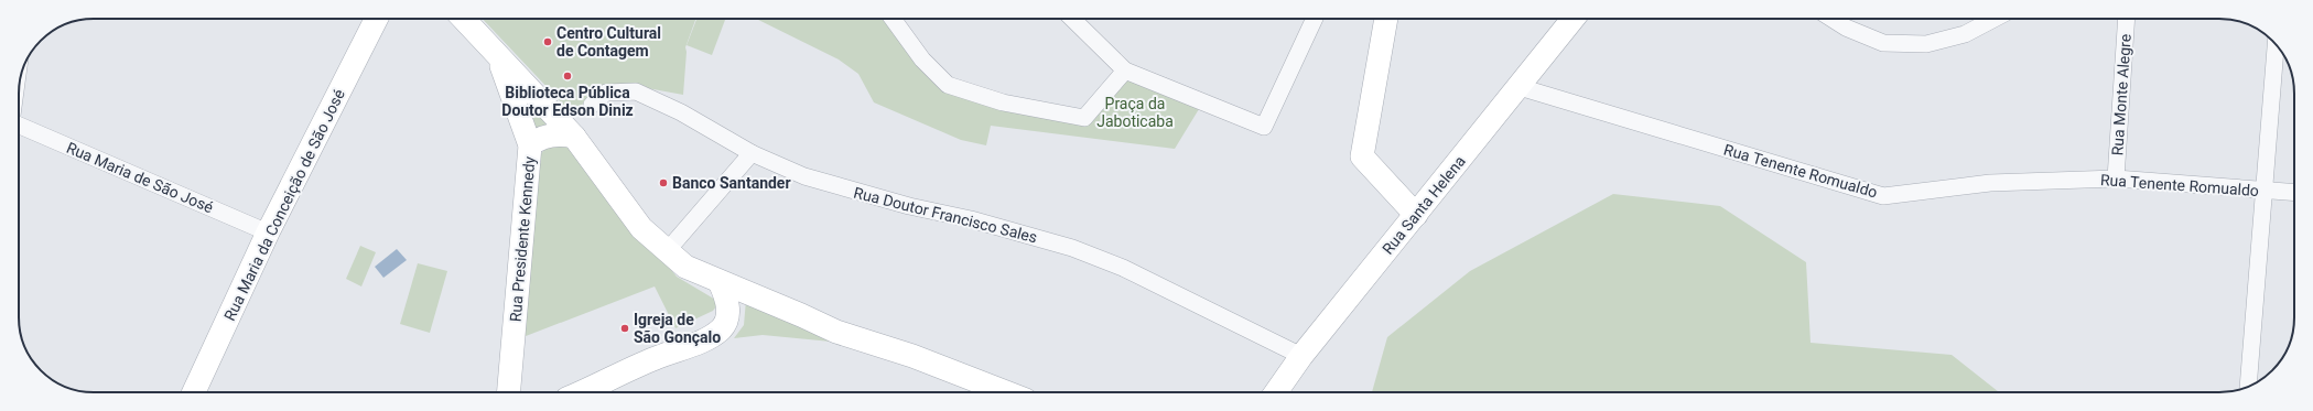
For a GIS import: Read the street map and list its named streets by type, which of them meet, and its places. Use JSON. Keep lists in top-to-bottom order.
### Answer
{
  "streets": {
    "street": [
      "Rua Monte Alegre",
      "Rua Tenente Romualdo",
      "Rua Maria de São José",
      "Rua Maria da Conceição de São José",
      "Rua Santa Helena",
      "Rua Doutor Francisco Sales",
      "Rua Presidente Kennedy"
    ]
  },
  "crossings": [
    ["Rua Monte Alegre", "Rua Tenente Romualdo"],
    ["Rua Tenente Romualdo", "Rua Santa Helena"],
    ["Rua Maria de São José", "Rua Maria da Conceição de São José"],
    ["Rua Santa Helena", "Rua Doutor Francisco Sales"]
  ],
  "parks": ["Praça da Jaboticaba"],
  "places": [
    "Centro Cultural de Contagem",
    "Biblioteca Pública Doutor Edson Diniz",
    "Banco Santander",
    "Igreja de São Gonçalo"
  ]
}
